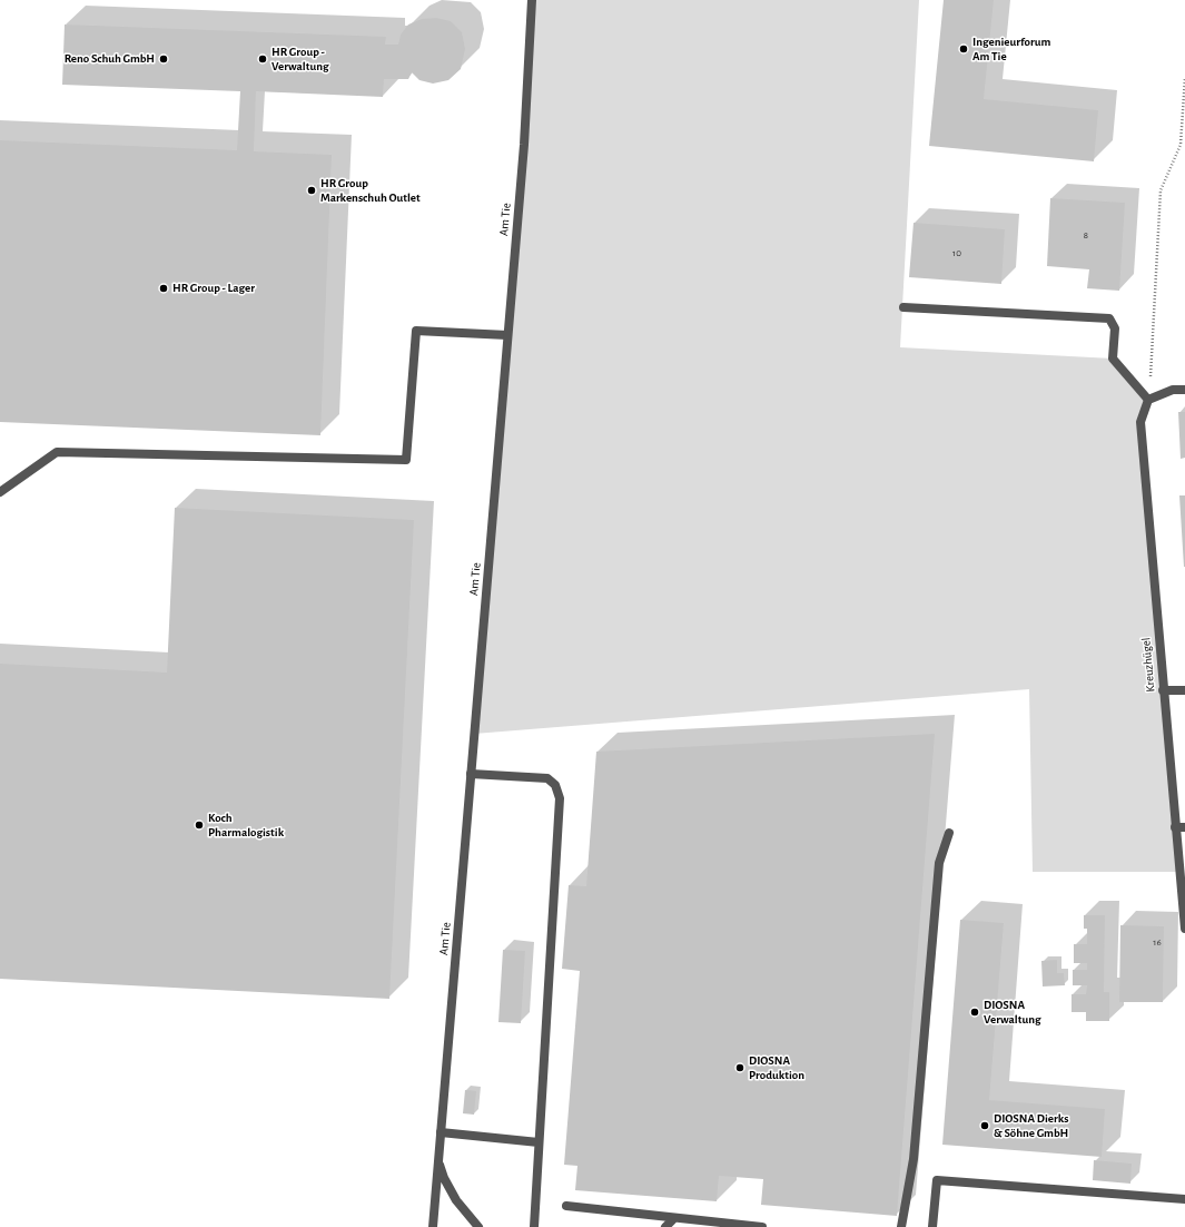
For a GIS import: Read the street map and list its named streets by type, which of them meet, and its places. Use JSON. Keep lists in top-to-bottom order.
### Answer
{
  "streets": {
    "street": ["Am Tie", "Kreuzhügel"]
  },
  "places": [
    "Ingenieurforum Am Tie",
    "Reno Schuh GmbH",
    "HR Group - Verwaltung",
    "HR Group Markenschuh Outlet",
    "HR Group - Lager",
    "Koch Pharmalogistik",
    "DIOSNA Verwaltung",
    "DIOSNA Produktion",
    "DIOSNA Dierks & Söhne GmbH"
  ],
  "house_numbers": ["8", "10", "16"]
}
